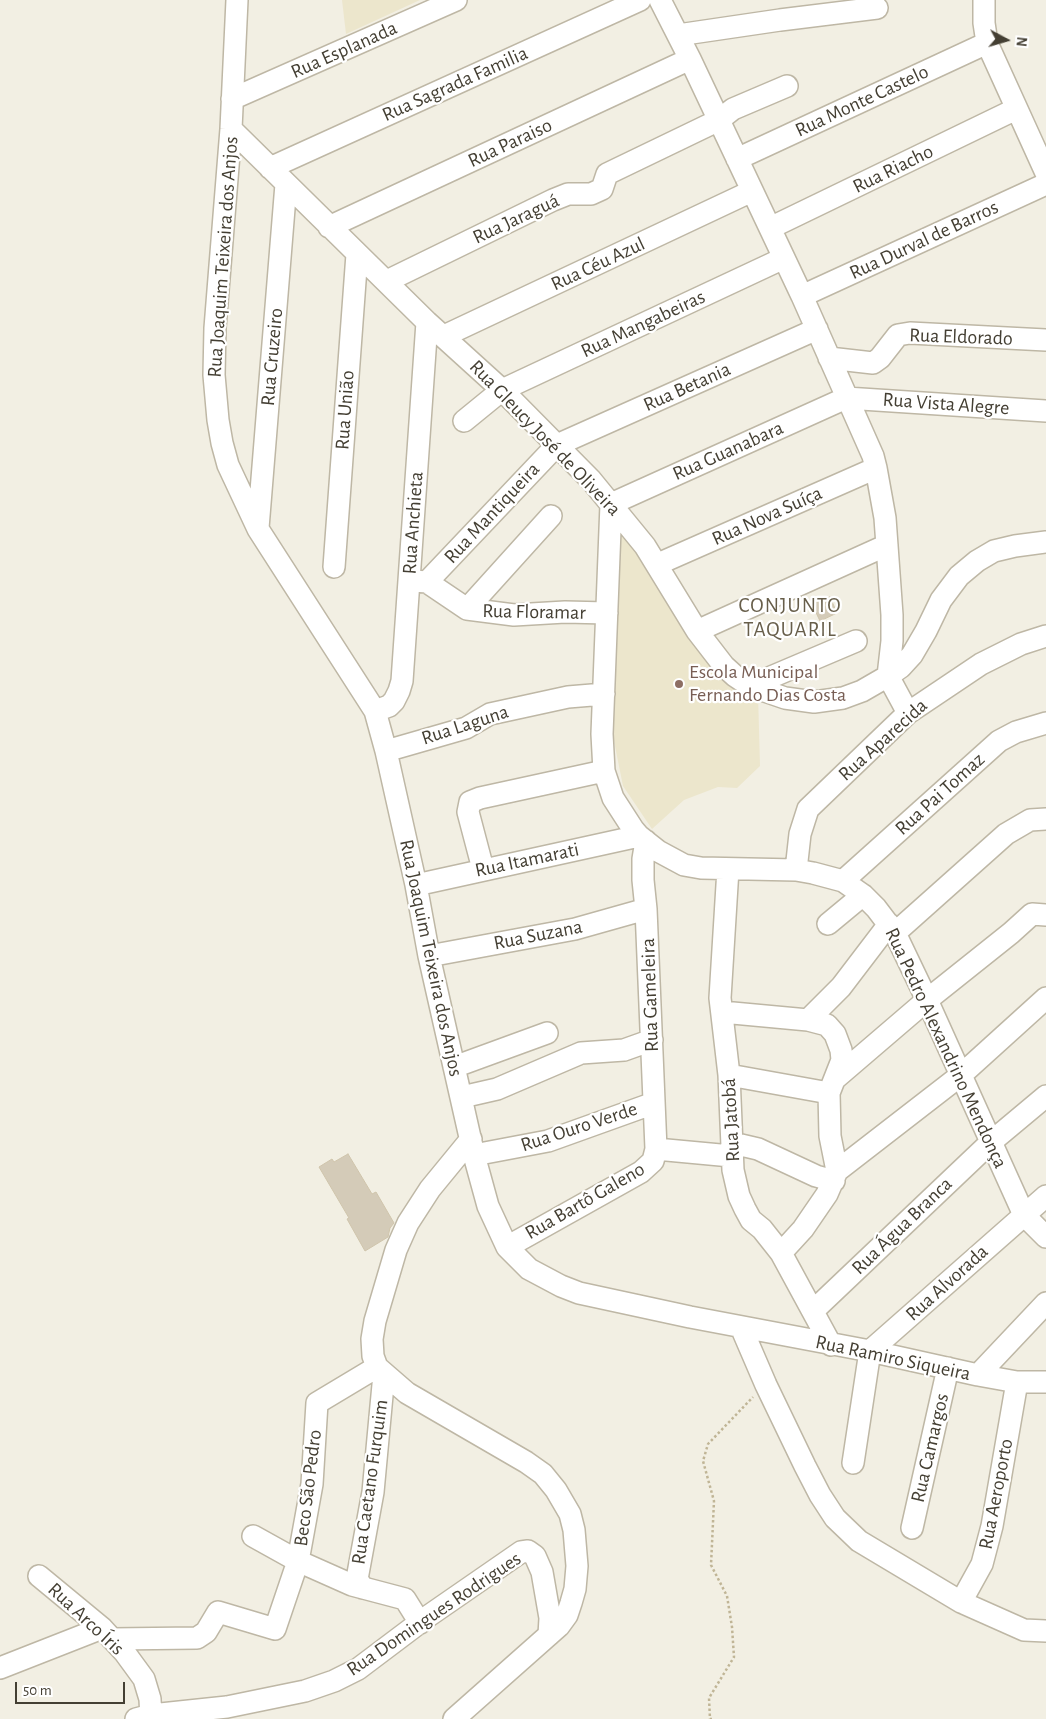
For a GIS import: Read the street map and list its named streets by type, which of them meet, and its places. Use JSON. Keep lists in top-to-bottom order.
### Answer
{
  "streets": {
    "street": [
      "Rua Esplanada",
      "Rua Sagrada Familia",
      "Rua Monte Castelo",
      "Rua Paraiso",
      "Rua Riacho",
      "Rua Jaraguá",
      "Rua Durval de Barros",
      "Rua Joaquim Teixeira dos Anjos",
      "Rua Céu Azul",
      "Rua Mangabeiras",
      "Rua Eldorado",
      "Rua Cruzeiro",
      "Rua Betania",
      "Rua Vista Alegre",
      "Rua União",
      "Rua Gleucy José de Oliveira",
      "Rua Guanabara",
      "Rua Mantiqueira",
      "Rua Nova Suíça",
      "Rua Anchieta",
      "Rua Floramar",
      "Rua Laguna",
      "Rua Aparecida",
      "Rua Pai Tomaz",
      "Rua Itamarati",
      "Rua Suzana",
      "Rua Gameleira",
      "Rua Pedro Alexandrino Mendonça",
      "Rua Jatobá",
      "Rua Ouro Verde",
      "Rua Bartô Galeno",
      "Rua Água Branca",
      "Rua Alvorada",
      "Rua Ramiro Siqueira",
      "Rua Camargos",
      "Rua Caetano Furquim",
      "Beco São Pedro",
      "Rua Aeroporto",
      "Rua Domingues Rodrigues",
      "Rua Arco Íris"
    ]
  },
  "crossings": [
    ["Rua Esplanada", "Rua Joaquim Teixeira dos Anjos"],
    ["Rua Sagrada Familia", "Rua Gleucy José de Oliveira"],
    ["Rua Paraiso", "Rua Gleucy José de Oliveira"],
    ["Rua Jaraguá", "Rua Gleucy José de Oliveira"],
    ["Rua Joaquim Teixeira dos Anjos", "Rua Cruzeiro"],
    ["Rua Joaquim Teixeira dos Anjos", "Rua Gleucy José de Oliveira"],
    ["Rua Joaquim Teixeira dos Anjos", "Rua Anchieta"],
    ["Rua Joaquim Teixeira dos Anjos", "Rua Laguna"],
    ["Rua Joaquim Teixeira dos Anjos", "Rua Itamarati"],
    ["Rua Joaquim Teixeira dos Anjos", "Rua Suzana"],
    ["Rua Joaquim Teixeira dos Anjos", "Rua Ouro Verde"],
    ["Rua Joaquim Teixeira dos Anjos", "Rua Bartô Galeno"],
    ["Rua Joaquim Teixeira dos Anjos", "Rua Ramiro Siqueira"],
    ["Rua Joaquim Teixeira dos Anjos", "Rua Caetano Furquim"],
    ["Rua Céu Azul", "Rua Gleucy José de Oliveira"],
    ["Rua Mangabeiras", "Rua Gleucy José de Oliveira"],
    ["Rua Cruzeiro", "Rua Gleucy José de Oliveira"],
    ["Rua Betania", "Rua Gleucy José de Oliveira"],
    ["Rua Betania", "Rua Mantiqueira"],
    ["Rua Vista Alegre", "Rua Guanabara"],
    ["Rua União", "Rua Gleucy José de Oliveira"],
    ["Rua Gleucy José de Oliveira", "Rua Guanabara"],
    ["Rua Gleucy José de Oliveira", "Rua Mantiqueira"],
    ["Rua Gleucy José de Oliveira", "Rua Nova Suíça"],
    ["Rua Gleucy José de Oliveira", "Rua Anchieta"],
    ["Rua Gleucy José de Oliveira", "Rua Pedro Alexandrino Mendonça"],
    ["Rua Guanabara", "Rua Pedro Alexandrino Mendonça"],
    ["Rua Mantiqueira", "Rua Anchieta"],
    ["Rua Mantiqueira", "Rua Floramar"],
    ["Rua Anchieta", "Rua Floramar"],
    ["Rua Floramar", "Rua Pedro Alexandrino Mendonça"],
    ["Rua Laguna", "Rua Pedro Alexandrino Mendonça"],
    ["Rua Aparecida", "Rua Pedro Alexandrino Mendonça"],
    ["Rua Pai Tomaz", "Rua Pedro Alexandrino Mendonça"],
    ["Rua Itamarati", "Rua Gameleira"],
    ["Rua Itamarati", "Rua Pedro Alexandrino Mendonça"],
    ["Rua Suzana", "Rua Gameleira"],
    ["Rua Gameleira", "Rua Pedro Alexandrino Mendonça"],
    ["Rua Gameleira", "Rua Ouro Verde"],
    ["Rua Gameleira", "Rua Bartô Galeno"],
    ["Rua Pedro Alexandrino Mendonça", "Rua Jatobá"],
    ["Rua Pedro Alexandrino Mendonça", "Rua Água Branca"],
    ["Rua Pedro Alexandrino Mendonça", "Rua Alvorada"],
    ["Rua Jatobá", "Rua Água Branca"],
    ["Rua Jatobá", "Rua Ramiro Siqueira"],
    ["Rua Ouro Verde", "Rua Caetano Furquim"],
    ["Rua Alvorada", "Rua Ramiro Siqueira"],
    ["Rua Ramiro Siqueira", "Rua Camargos"],
    ["Rua Ramiro Siqueira", "Rua Aeroporto"],
    ["Rua Caetano Furquim", "Beco São Pedro"],
    ["Beco São Pedro", "Rua Domingues Rodrigues"],
    ["Rua Domingues Rodrigues", "Rua Arco Íris"]
  ],
  "districts": ["CONJUNTO TAQUARIL"],
  "places": ["Escola Municipal Fernando Dias Costa"],
  "scale_bar": "50 m",
  "north": "right"
}
